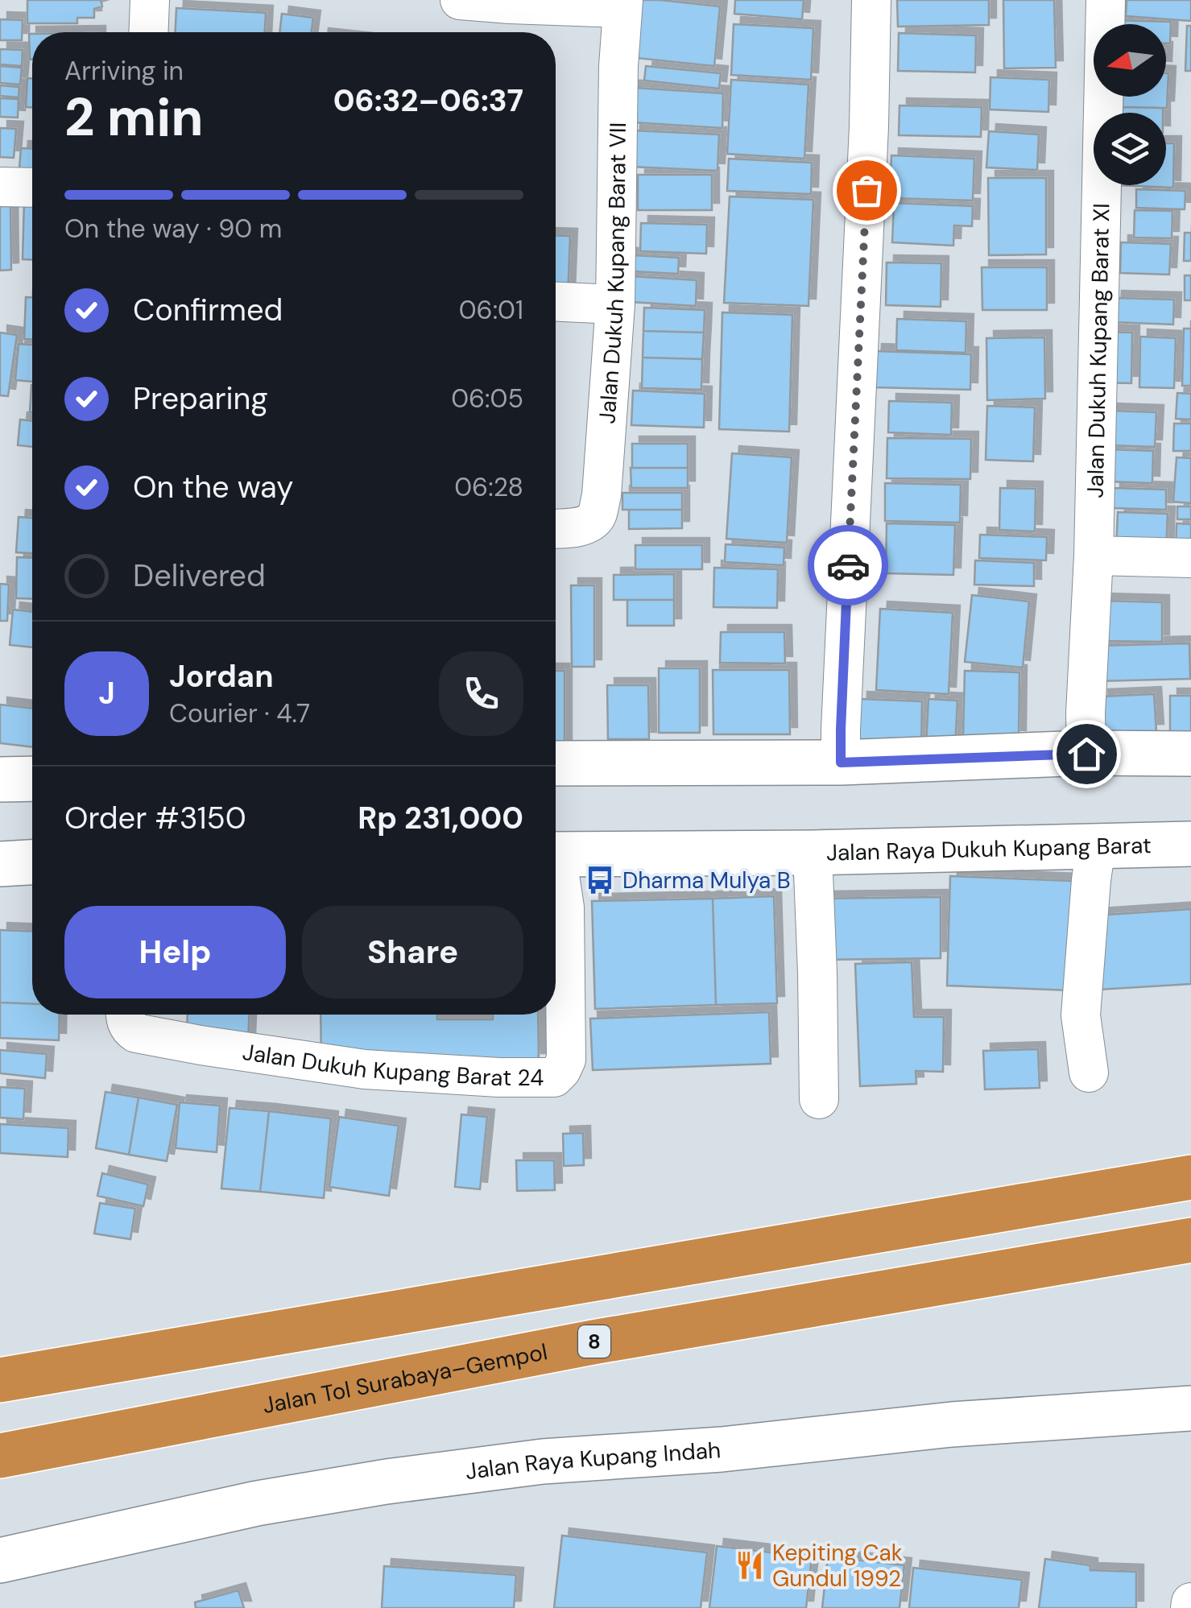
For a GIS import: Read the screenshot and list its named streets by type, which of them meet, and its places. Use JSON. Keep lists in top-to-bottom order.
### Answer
{
  "streets": {
    "highway": ["8", "Jalan Tol Surabaya–Gempol"],
    "street": [
      "Jalan Dukuh Kupang Barat VII",
      "Jalan Dukuh Kupang Barat XI",
      "Jalan Raya Dukuh Kupang Barat",
      "Jalan Dukuh Kupang Barat 24",
      "Jalan Raya Kupang Indah"
    ]
  },
  "places": {
    "bus stop": ["Dharma Mulya B"],
    "restaurant": ["Kepiting Cak Gundul 1992"]
  },
  "north": "left",
  "page": {
    "heading": ["2 min", "Arriving in", "06:32–06:37"],
    "panel": [
      "Jordan",
      "Courier · 4.7",
      "Order #3150",
      "Rp 231,000"
    ],
    "bar": "On the way · 90 m",
    "list": [
      ["Confirmed", "06:01"],
      ["Preparing", "06:05"],
      ["On the way", "06:28"],
      "Delivered"
    ],
    "round": "J",
    "buttons": ["Help", "Share"]
  }
}
